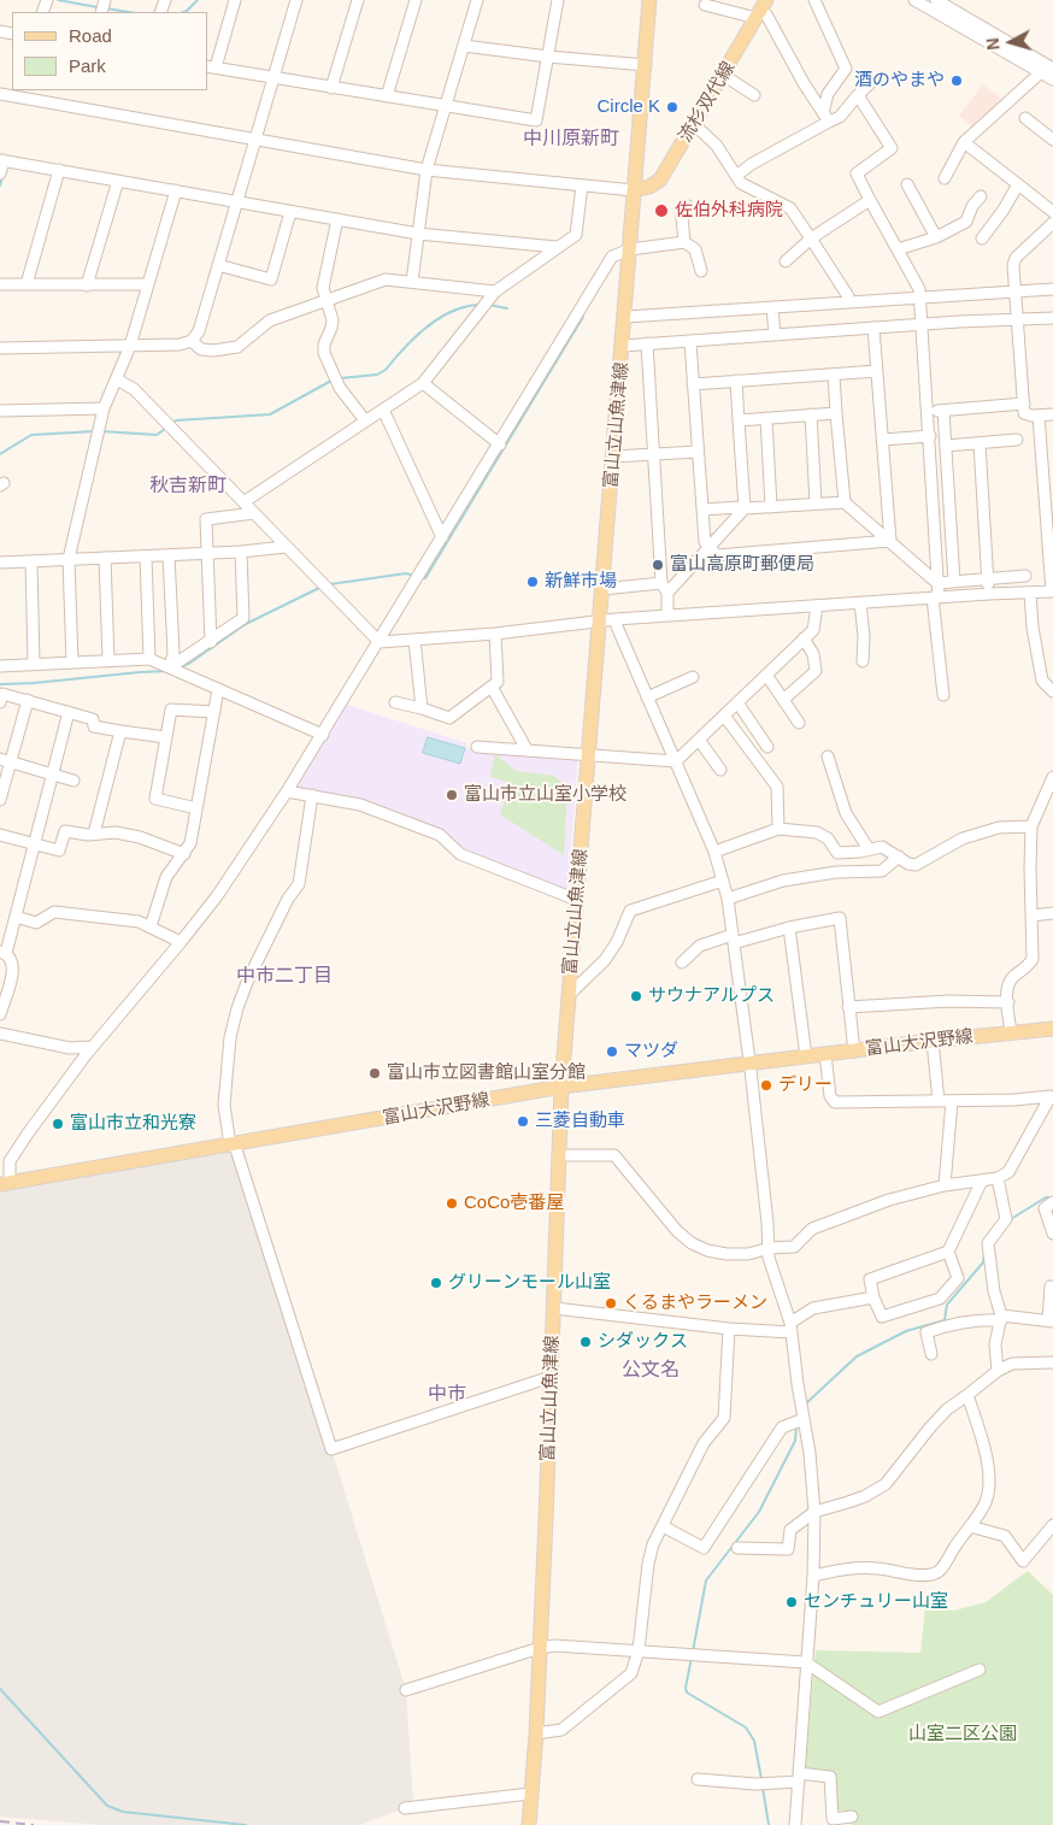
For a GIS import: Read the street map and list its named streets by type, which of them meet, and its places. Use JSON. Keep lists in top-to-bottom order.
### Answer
{
  "streets": {
    "main road": ["流杉双代線", "富山立山魚津線", "富山大沢野線"]
  },
  "crossings": [
    ["流杉双代線", "富山立山魚津線"],
    ["富山立山魚津線", "富山大沢野線"]
  ],
  "districts": [
    "中川原新町",
    "秋吉新町",
    "中市二丁目",
    "公文名",
    "中市"
  ],
  "parks": ["山室二区公園"],
  "places": [
    "酒のやまや",
    "Circle K",
    "佐伯外科病院",
    "富山高原町郵便局",
    "新鮮市場",
    "富山市立山室小学校",
    "サウナアルプス",
    "マツダ",
    "富山市立図書館山室分館",
    "デリー",
    "三菱自動車",
    "富山市立和光寮",
    "CoCo壱番屋",
    "グリーンモール山室",
    "くるまやラーメン",
    "シダックス",
    "センチュリー山室"
  ],
  "legend": ["Road", "Park"],
  "north": "left"
}
